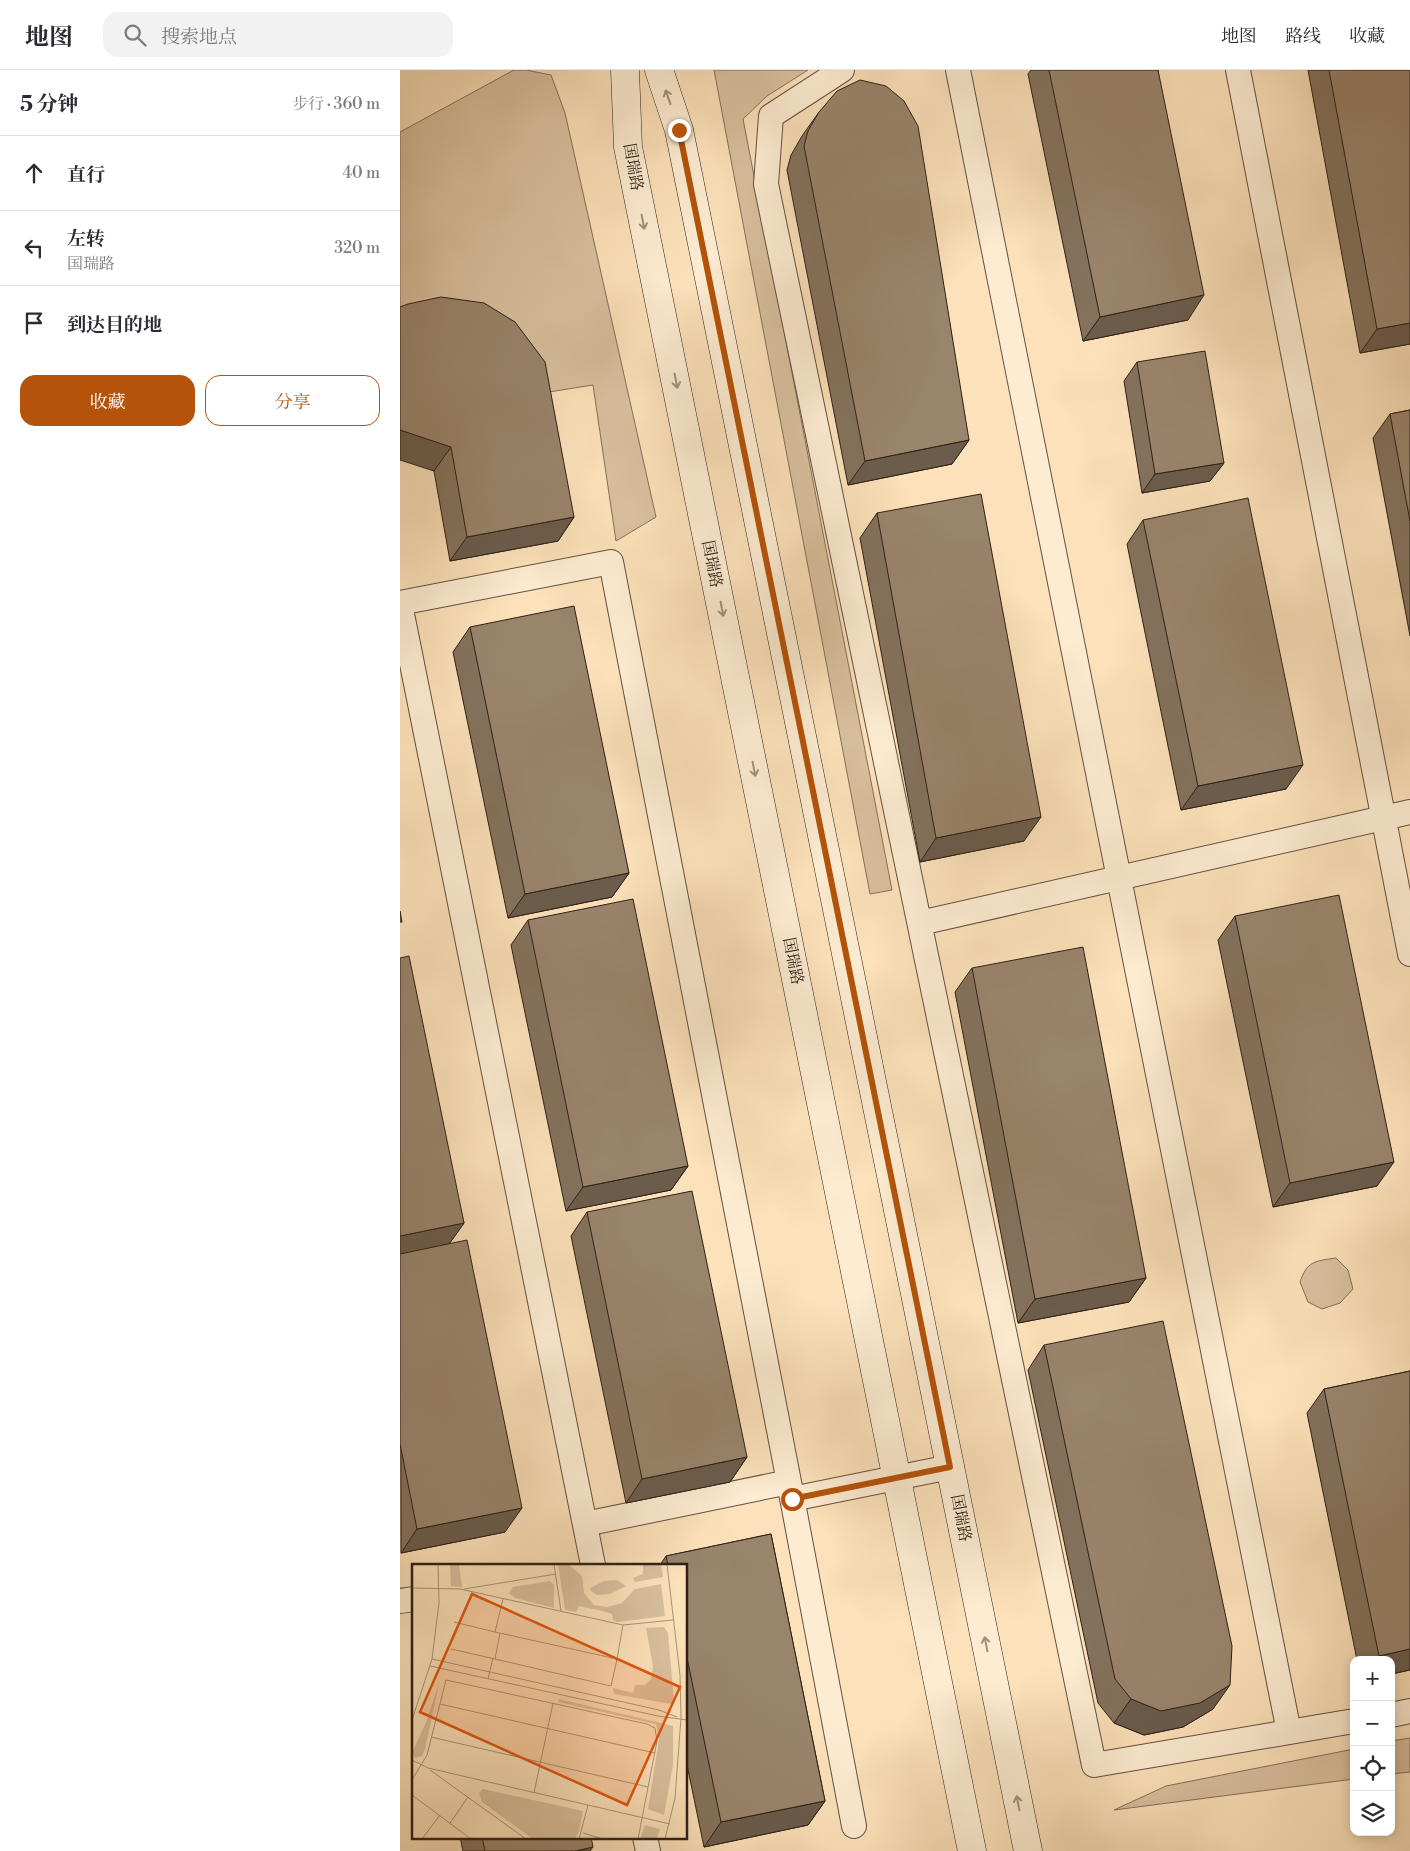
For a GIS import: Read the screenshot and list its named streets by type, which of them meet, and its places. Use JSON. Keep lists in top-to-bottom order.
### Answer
{
  "streets": {
    "street": ["国瑞路"]
  },
  "page": {
    "header": "地图",
    "search": "搜索地点",
    "nav": ["地图", "路线", "收藏"],
    "heading": ["5 分钟", "步行 · 360 m"],
    "list": [
      ["直行", "40 m"],
      ["左转", "国瑞路", "320 m"],
      "到达目的地"
    ],
    "buttons": ["收藏", "分享"],
    "map_buttons": ["+", "−"]
  }
}
